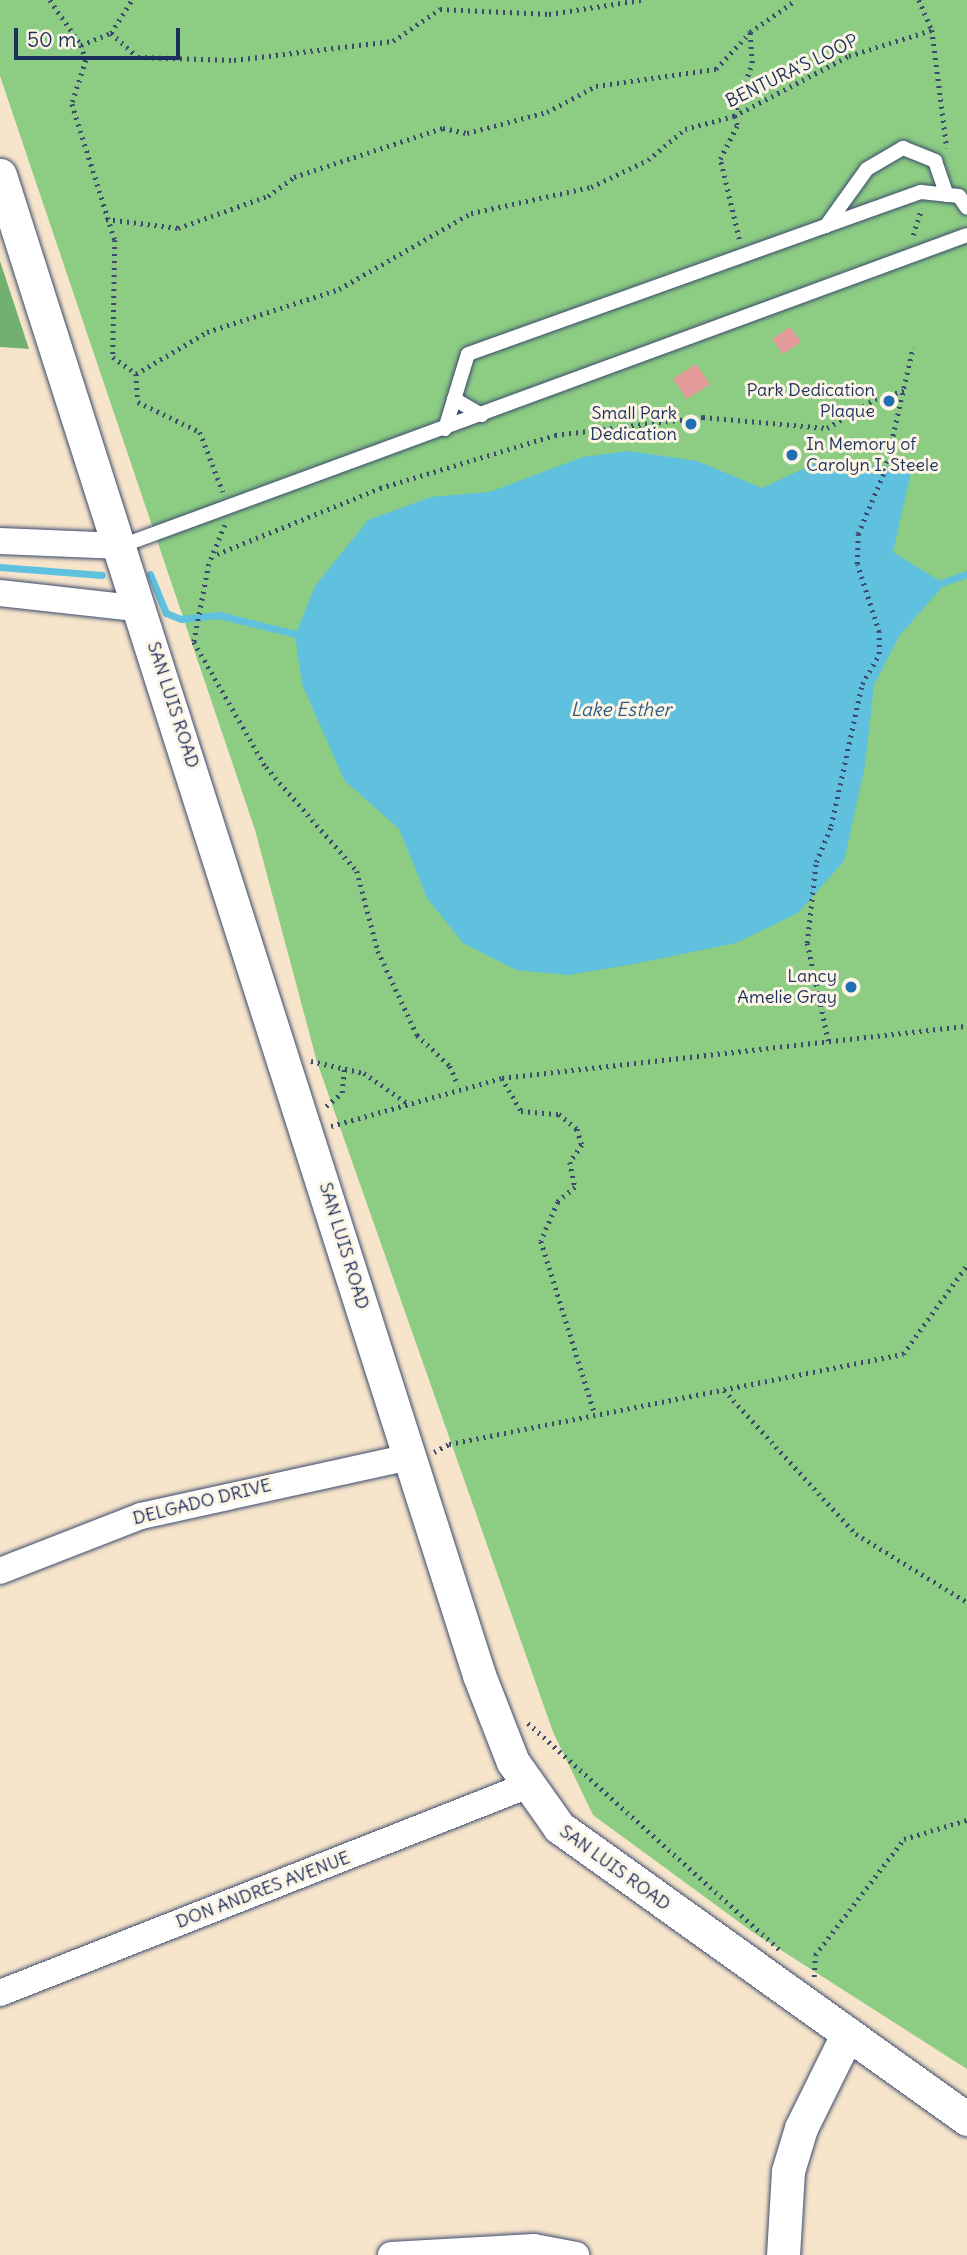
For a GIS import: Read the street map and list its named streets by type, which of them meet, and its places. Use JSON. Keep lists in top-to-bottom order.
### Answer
{
  "streets": {
    "street": ["SAN LUIS ROAD", "DELGADO DRIVE", "DON ANDRES AVENUE"],
    "path": ["BENTURA'S LOOP"]
  },
  "crossings": [
    ["SAN LUIS ROAD", "DELGADO DRIVE"],
    ["SAN LUIS ROAD", "DON ANDRES AVENUE"]
  ],
  "water": ["Lake Esther"],
  "places": [
    "Park Dedication Plaque",
    "Small Park Dedication",
    "In Memory of Carolyn I. Steele",
    "Lancy Amelie Gray"
  ],
  "scale_bar": "50 m"
}
